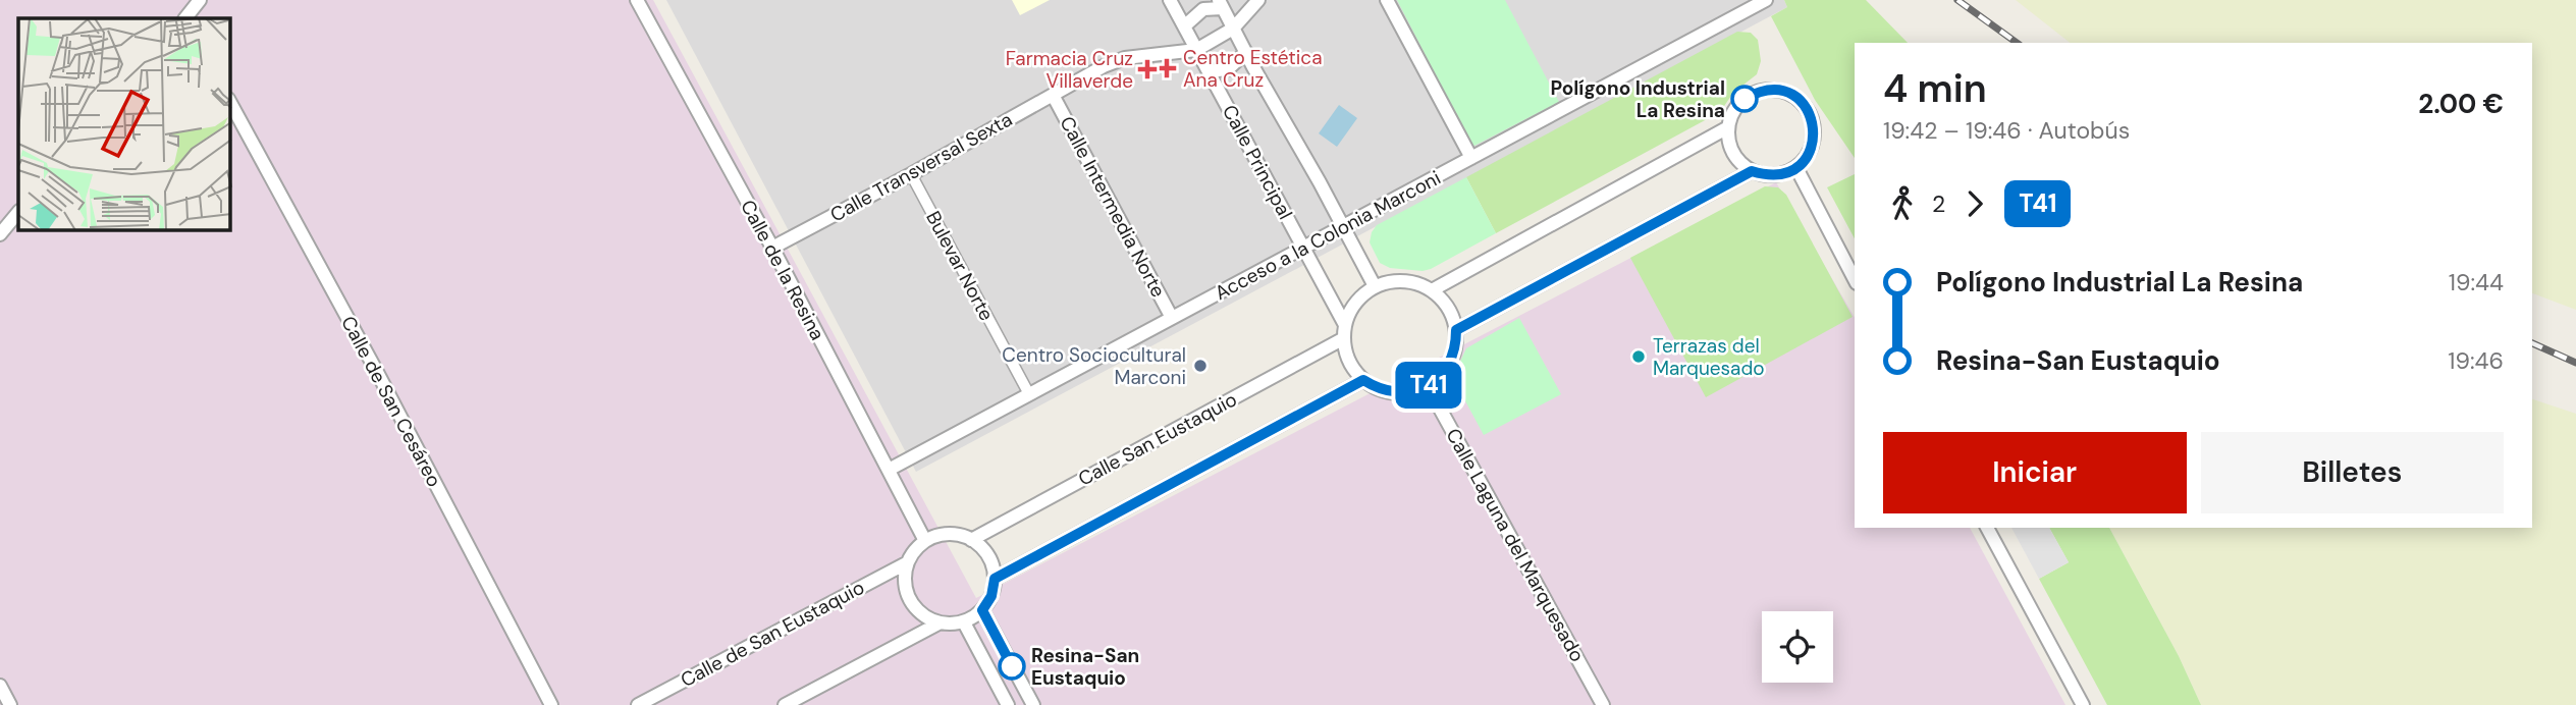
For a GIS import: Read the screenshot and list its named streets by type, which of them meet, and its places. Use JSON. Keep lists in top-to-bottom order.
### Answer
{
  "streets": {
    "street": [
      "Calle Principal",
      "Calle Transversal Sexta",
      "Calle Intermedia Norte",
      "Acceso a la Colonia Marconi",
      "Bulevar Norte",
      "Calle de la Resina",
      "Calle de San Cesáreo",
      "Calle San Eustaquio",
      "Calle Laguna del Marquesado",
      "Calle de San Eustaquio"
    ]
  },
  "crossings": [
    ["Calle Principal", "Calle Transversal Sexta"],
    ["Calle Principal", "Acceso a la Colonia Marconi"],
    ["Calle Principal", "Calle San Eustaquio"],
    ["Calle Principal", "Calle Laguna del Marquesado"],
    ["Calle Transversal Sexta", "Calle Intermedia Norte"],
    ["Calle Transversal Sexta", "Bulevar Norte"],
    ["Calle Transversal Sexta", "Calle de la Resina"],
    ["Calle Intermedia Norte", "Acceso a la Colonia Marconi"],
    ["Acceso a la Colonia Marconi", "Bulevar Norte"],
    ["Acceso a la Colonia Marconi", "Calle de la Resina"],
    ["Calle de la Resina", "Calle San Eustaquio"],
    ["Calle de la Resina", "Calle de San Eustaquio"],
    ["Calle San Eustaquio", "Calle Laguna del Marquesado"],
    ["Calle San Eustaquio", "Calle de San Eustaquio"]
  ],
  "places": {
    "health": ["Centro Estética Ana Cruz", "Farmacia Cruz Villaverde"],
    "other": [
      "Polígono Industrial La Resina",
      "Terrazas del Marquesado",
      "Centro Sociocultural Marconi",
      "Resina-San Eustaquio"
    ]
  },
  "lines": ["bus line T41"],
  "page": {
    "on_map": "T41",
    "heading": ["4 min", "19:42 – 19:46 · Autobús", "2.00 €"],
    "legs": ["2", "T41"],
    "list": [
      {
        "name": "Polígono Industrial La Resina",
        "value": "19:44"
      },
      {
        "name": "Resina-San Eustaquio",
        "value": "19:46"
      }
    ],
    "buttons": ["Iniciar", "Billetes"]
  }
}
